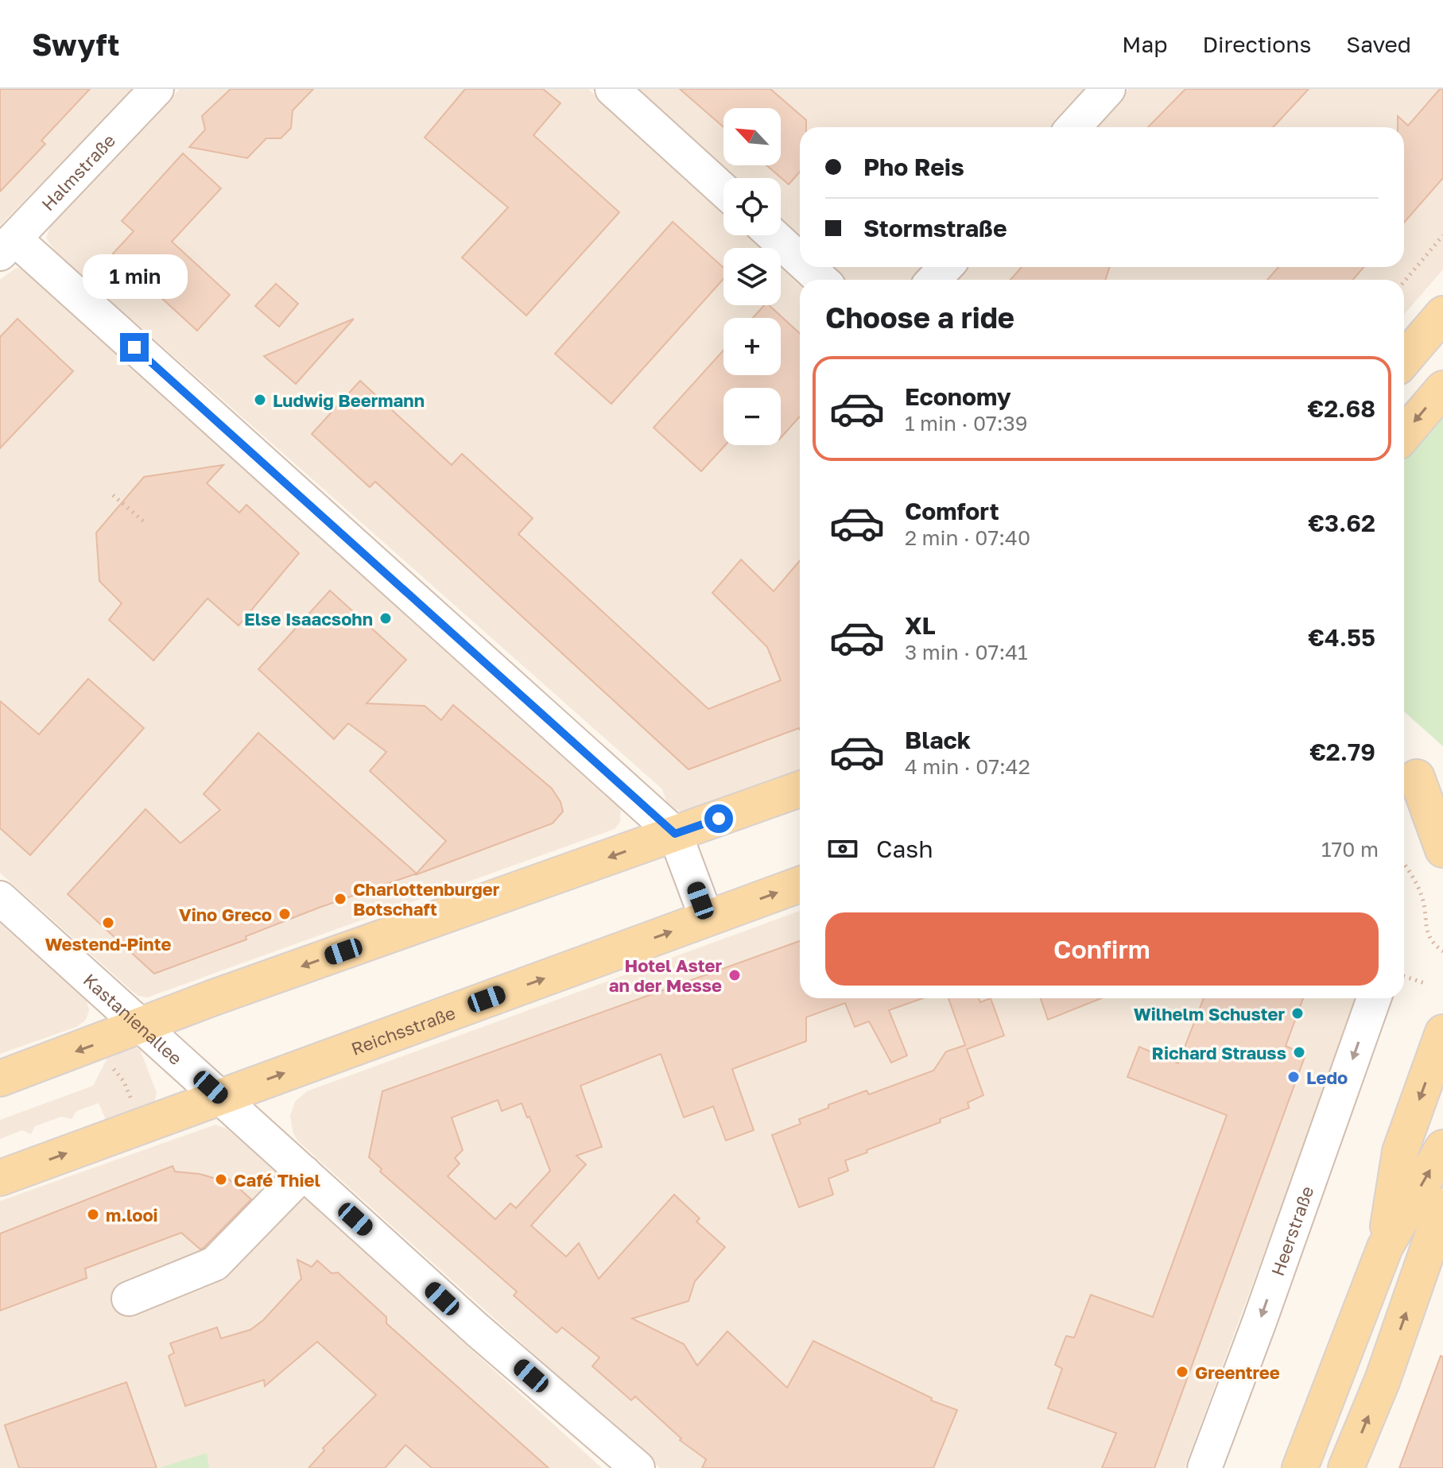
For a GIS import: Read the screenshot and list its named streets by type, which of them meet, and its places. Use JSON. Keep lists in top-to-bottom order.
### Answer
{
  "streets": {
    "main road": ["Reichsstraße"],
    "street": ["Halmstraße", "Kastanienallee", "Heerstraße"]
  },
  "crossings": [
    ["Kastanienallee", "Reichsstraße"]
  ],
  "one_way": ["Heerstraße"],
  "places": [
    "Ludwig Beermann",
    "Else Isaacsohn",
    "Charlottenburger Botschaft",
    "Vino Greco",
    "Westend-Pinte",
    "Hotel Aster an der Messe",
    "Wilhelm Schuster",
    "Richard Strauss",
    "Ledo",
    "Café Thiel",
    "m.looi",
    "Greentree"
  ],
  "north": "top left",
  "page": {
    "header": "Swyft",
    "nav": ["Map", "Directions", "Saved"],
    "map_buttons": ["+", "−"],
    "banner": ["Pho Reis", "Stormstraße"],
    "bubble": "1 min",
    "heading": "Choose a ride",
    "list": [
      {
        "name": "Economy",
        "note": "1 min · 07:39",
        "value": "€2.68"
      },
      {
        "name": "Comfort",
        "note": "2 min · 07:40",
        "value": "€3.62"
      },
      {
        "name": "XL",
        "note": "3 min · 07:41",
        "value": "€4.55"
      },
      {
        "name": "Black",
        "note": "4 min · 07:42",
        "value": "€2.79"
      }
    ],
    "pay": ["Cash", "170 m"],
    "buttons": "Confirm"
  }
}
